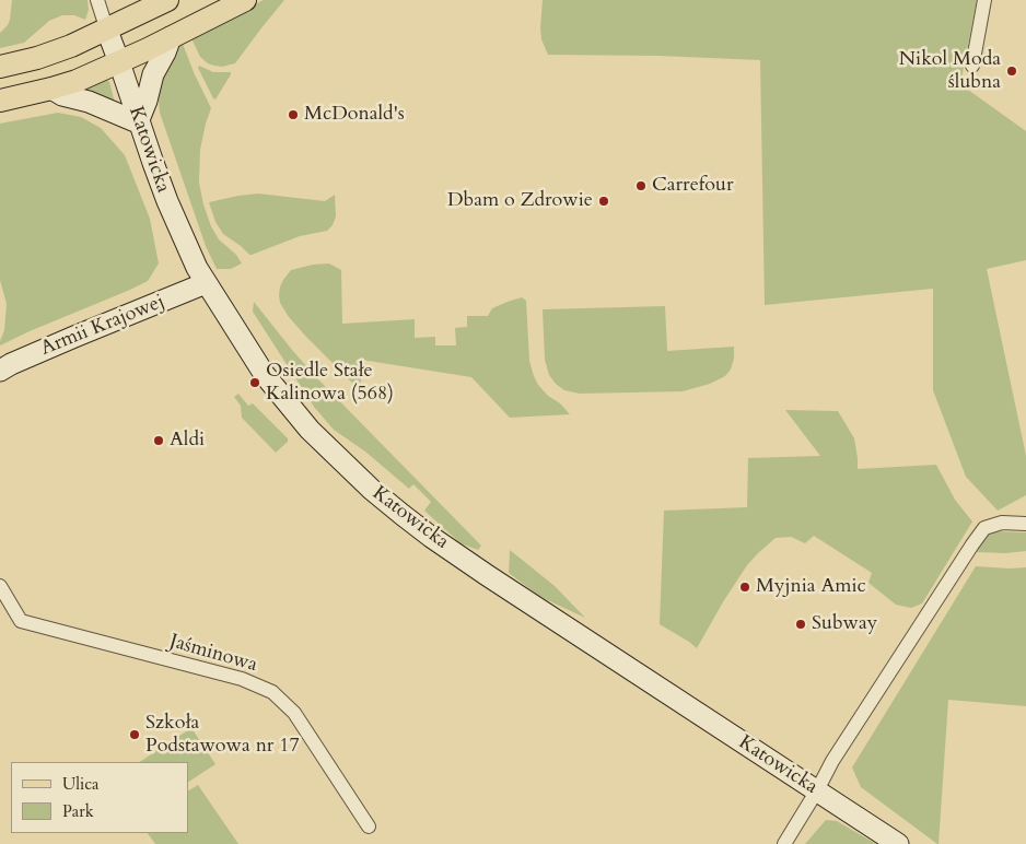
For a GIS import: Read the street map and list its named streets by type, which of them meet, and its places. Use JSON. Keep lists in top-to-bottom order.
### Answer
{
  "streets": {
    "street": ["Katowicka", "Armii Krajowej", "Jaśminowa"]
  },
  "crossings": [
    ["Katowicka", "Armii Krajowej"]
  ],
  "places": [
    "Nikol Moda ślubna",
    "McDonald's",
    "Carrefour",
    "Dbam o Zdrowie",
    "Osiedle Stałe Kalinowa (568)",
    "Aldi",
    "Myjnia Amic",
    "Subway",
    "Szkoła Podstawowa nr 17"
  ],
  "legend": ["Ulica", "Park"]
}
